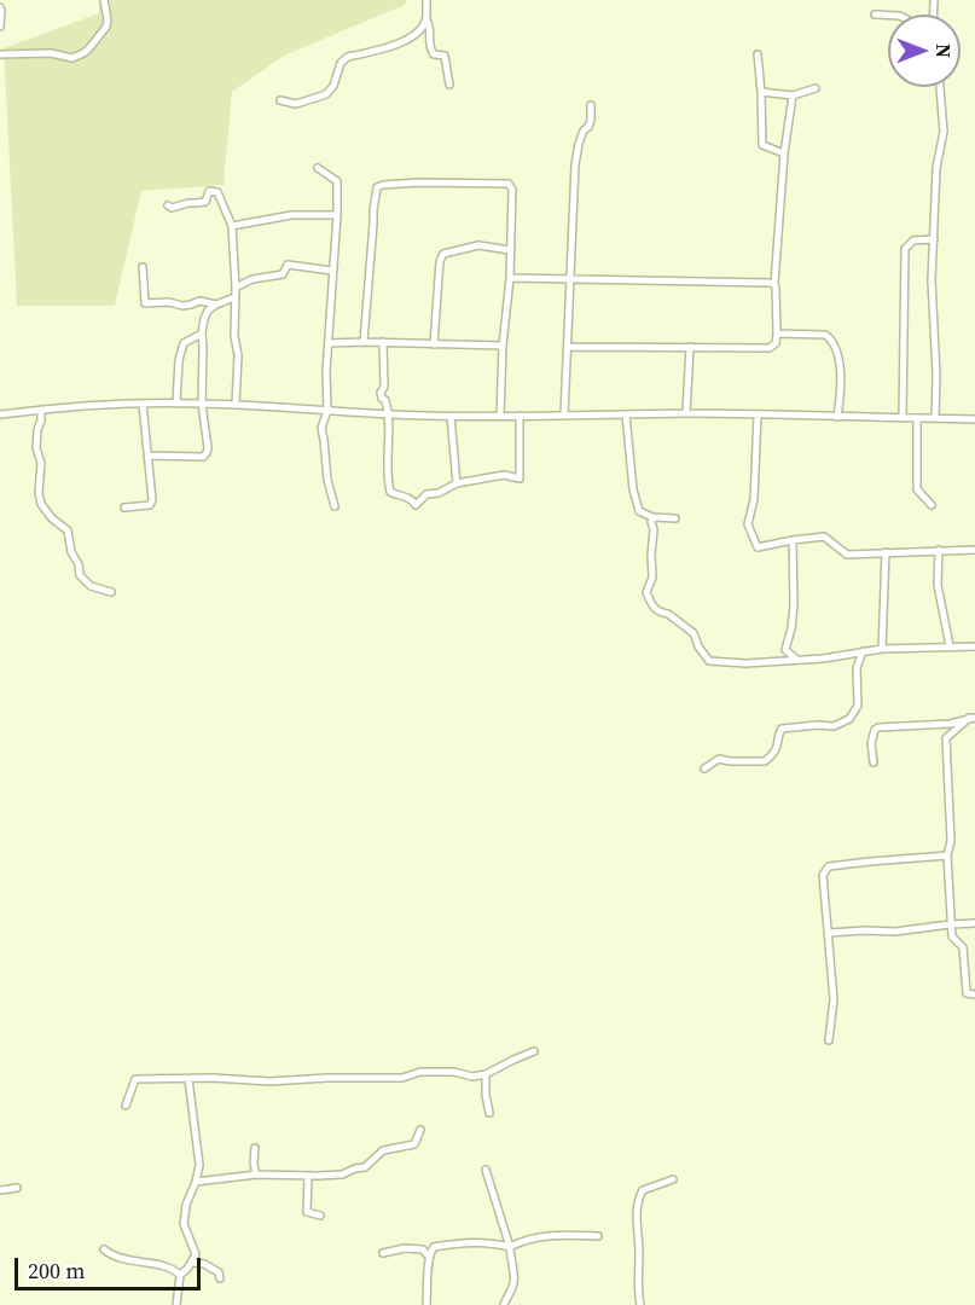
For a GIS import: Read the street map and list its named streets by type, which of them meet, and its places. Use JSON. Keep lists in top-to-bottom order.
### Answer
{
  "scale_bar": "200 m",
  "north": "right"
}
